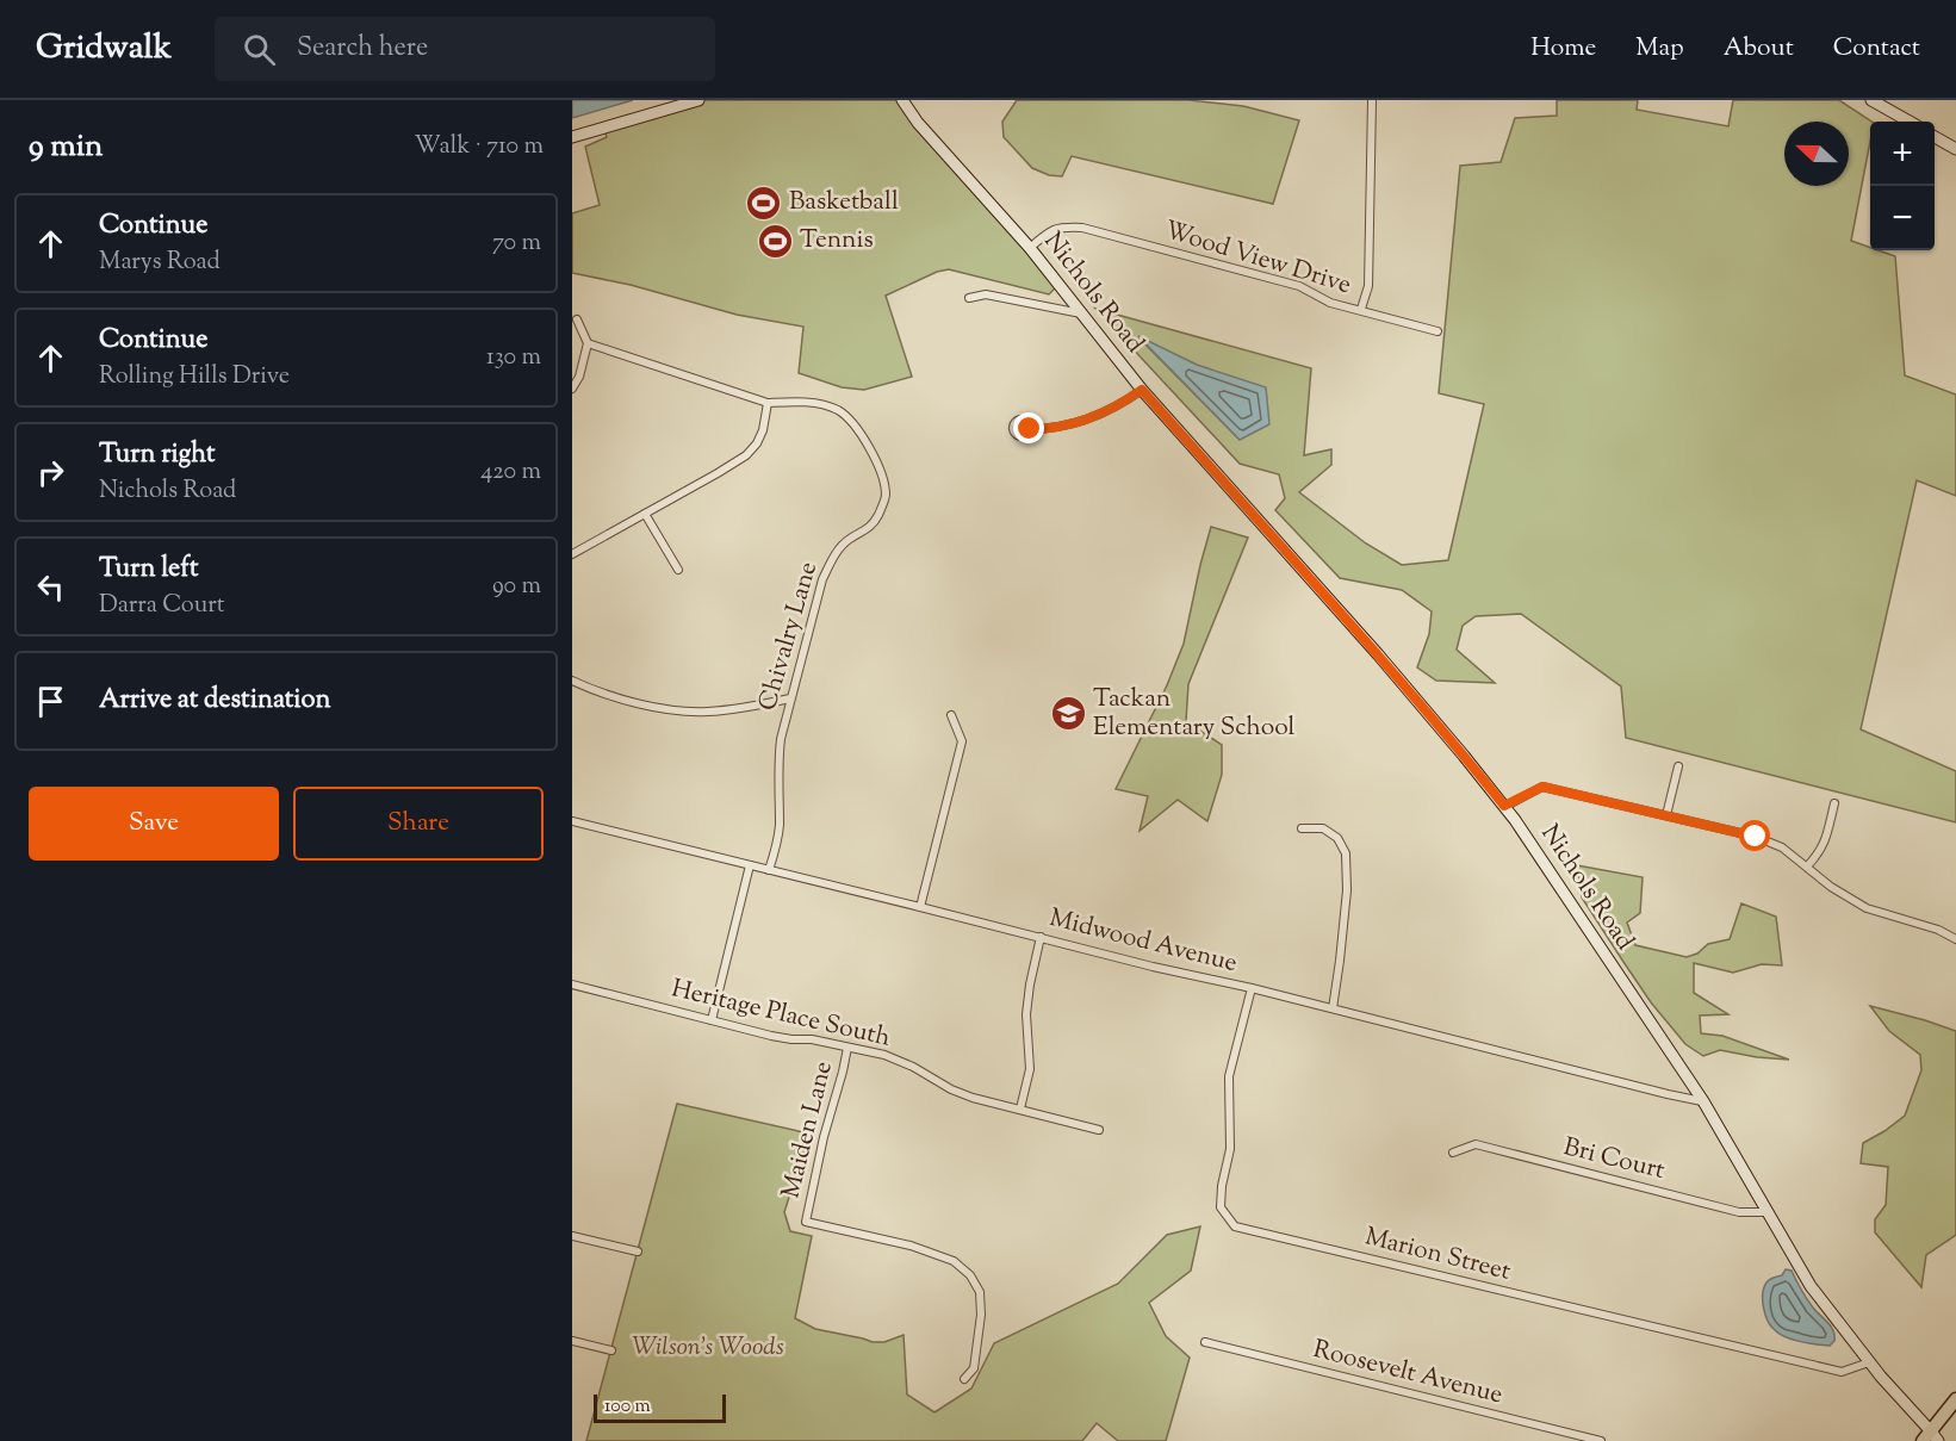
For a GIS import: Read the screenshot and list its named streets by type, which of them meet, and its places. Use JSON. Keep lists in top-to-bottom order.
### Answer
{
  "streets": {
    "street": [
      "Wood View Drive",
      "Nichols Road",
      "Chivalry Lane",
      "Midwood Avenue",
      "Heritage Place South",
      "Maiden Lane",
      "Bri Court",
      "Marion Street",
      "Roosevelt Avenue"
    ]
  },
  "crossings": [
    ["Wood View Drive", "Nichols Road"],
    ["Nichols Road", "Midwood Avenue"],
    ["Nichols Road", "Bri Court"],
    ["Nichols Road", "Marion Street"],
    ["Chivalry Lane", "Midwood Avenue"],
    ["Midwood Avenue", "Marion Street"],
    ["Heritage Place South", "Maiden Lane"]
  ],
  "parks": ["Wilson's Woods"],
  "places": {
    "sports": ["Basketball", "Tennis"],
    "school or university": ["Tackan Elementary School"]
  },
  "scale_bar": "100 m",
  "north": "left",
  "page": {
    "header": "Gridwalk",
    "search": "Search here",
    "nav": [
      "Home",
      "Map",
      "About",
      "Contact"
    ],
    "heading": ["9 min", "Walk · 710 m"],
    "map_buttons": ["+", "−"],
    "list": [
      ["Continue", "Marys Road", "70 m"],
      ["Continue", "Rolling Hills Drive", "130 m"],
      ["Turn right", "Nichols Road", "420 m"],
      ["Turn left", "Darra Court", "90 m"],
      "Arrive at destination"
    ],
    "buttons": ["Save", "Share"],
    "scale": "100 m"
  }
}
